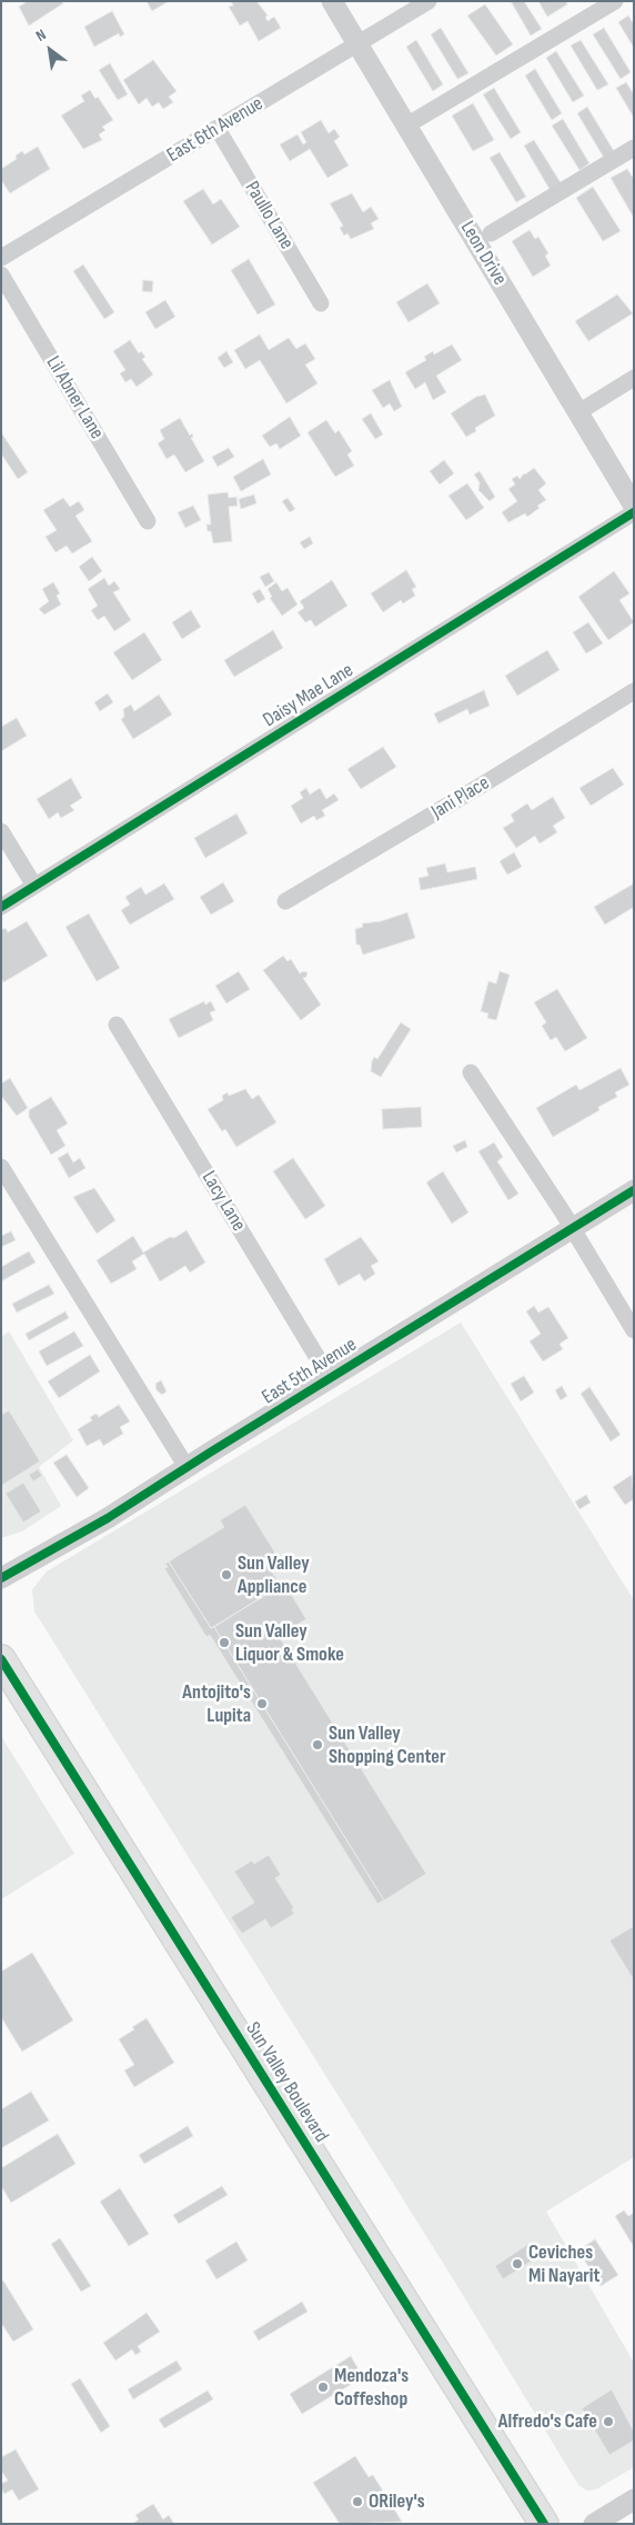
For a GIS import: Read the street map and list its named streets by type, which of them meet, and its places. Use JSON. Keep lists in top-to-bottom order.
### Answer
{
  "streets": {
    "main road": ["Sun Valley Boulevard"],
    "street": [
      "East 6th Avenue",
      "Paullo Lane",
      "Leon Drive",
      "Lil Abner Lane",
      "Daisy Mae Lane",
      "Jani Place",
      "Lacy Lane",
      "East 5th Avenue"
    ]
  },
  "crossings": [
    ["East 6th Avenue", "Paullo Lane"],
    ["East 6th Avenue", "Leon Drive"],
    ["Lacy Lane", "East 5th Avenue"]
  ],
  "places": [
    "Sun Valley Appliance",
    "Sun Valley Liquor & Smoke",
    "Antojito's Lupita",
    "Sun Valley Shopping Center",
    "Ceviches Mi Nayarit",
    "Mendoza's Coffeshop",
    "Alfredo's Cafe",
    "ORiley's"
  ],
  "north": "top left"
}
